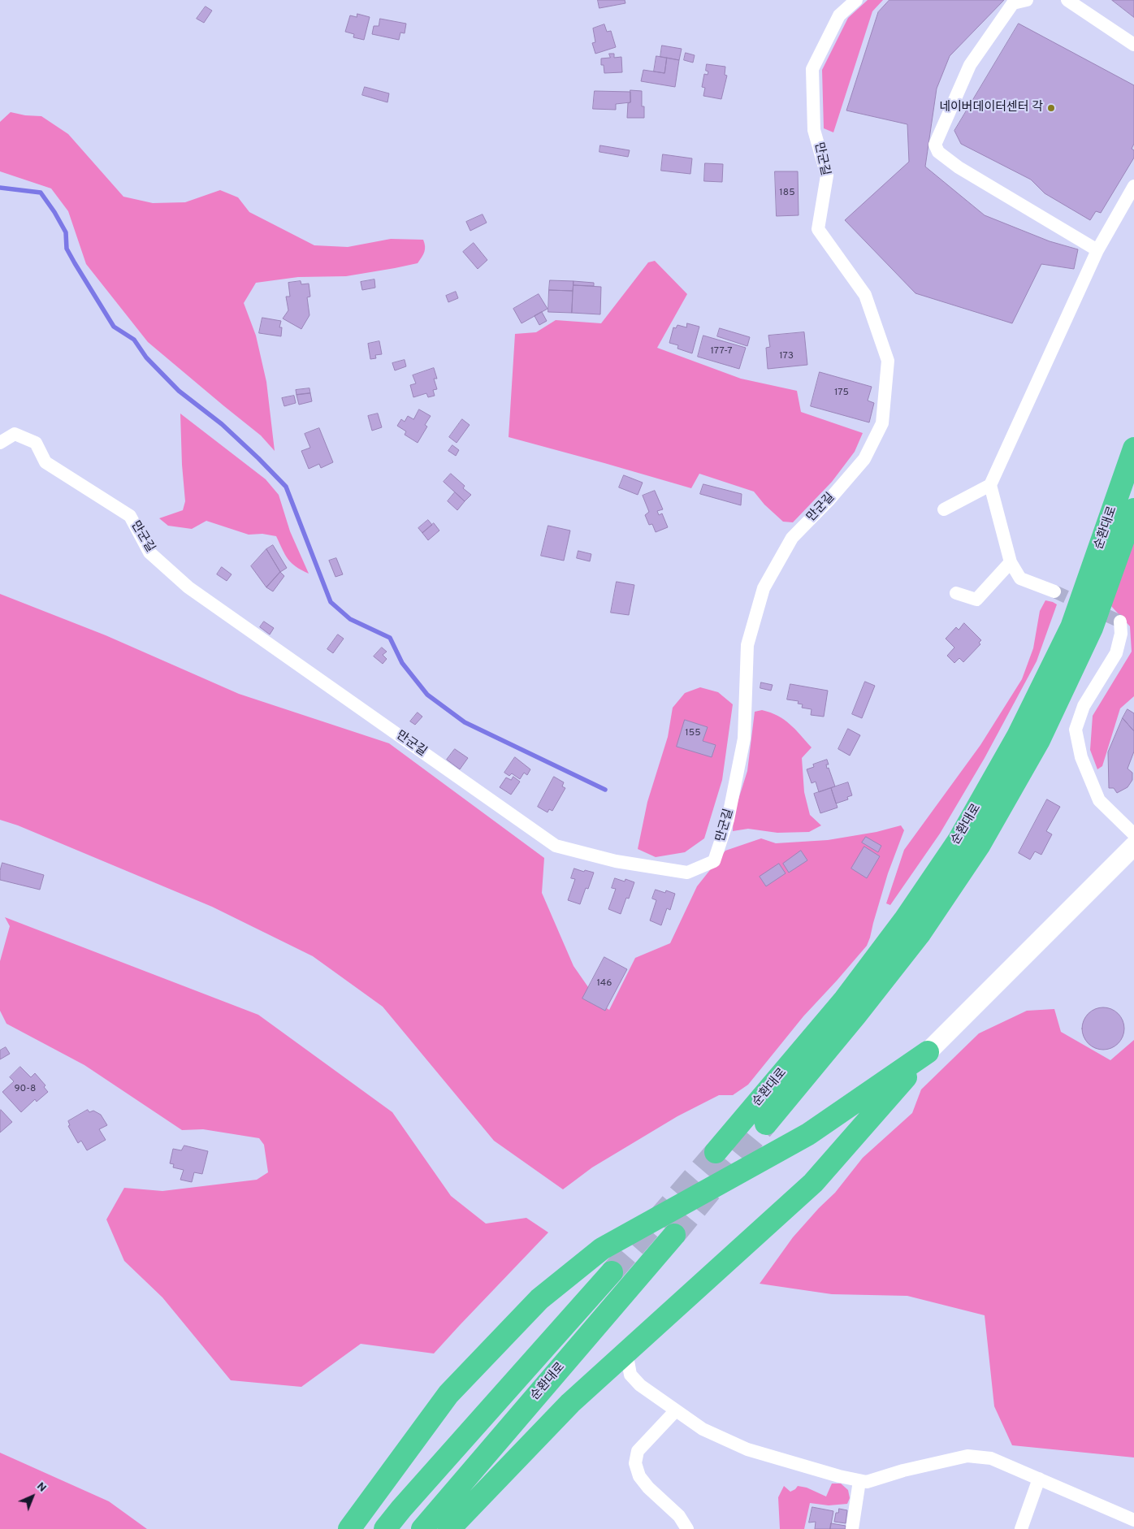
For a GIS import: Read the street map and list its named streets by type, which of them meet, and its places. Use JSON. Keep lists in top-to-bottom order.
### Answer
{
  "streets": {
    "highway": ["순환대로"],
    "street": ["만군길"]
  },
  "places": ["네이버데이터센터 각"],
  "house_numbers": [
    "185",
    "177-7",
    "173",
    "175",
    "155",
    "146",
    "90-8"
  ],
  "north": "top right"
}
